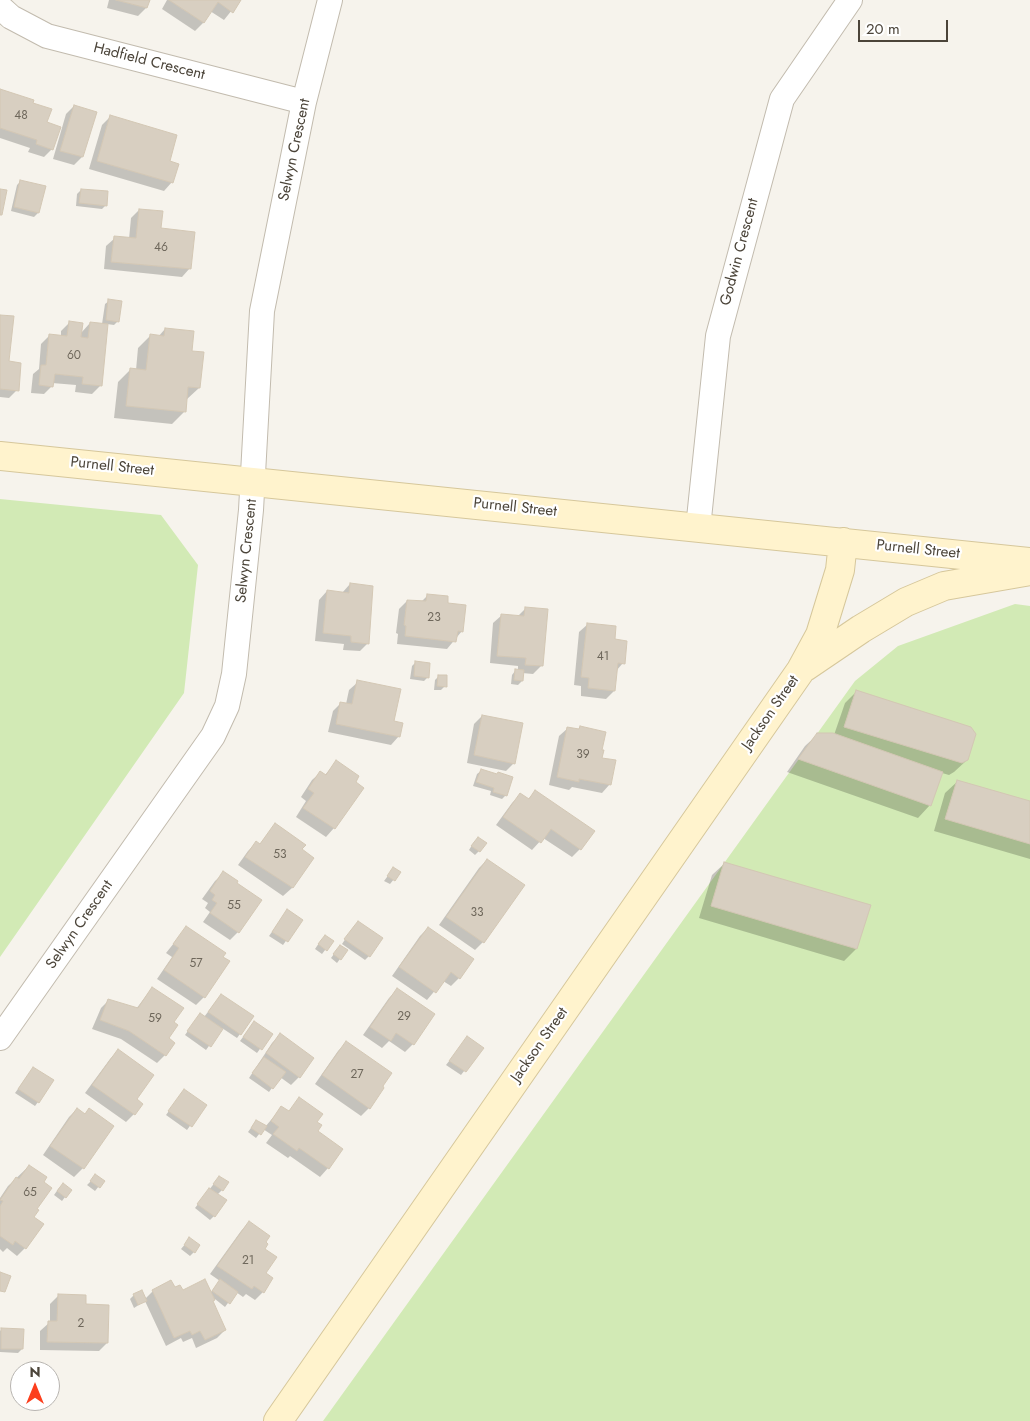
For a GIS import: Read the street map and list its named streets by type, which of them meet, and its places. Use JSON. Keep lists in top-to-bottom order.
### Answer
{
  "streets": {
    "street": [
      "Hadfield Crescent",
      "Selwyn Crescent",
      "Godwin Crescent",
      "Purnell Street",
      "Jackson Street"
    ]
  },
  "crossings": [
    ["Hadfield Crescent", "Selwyn Crescent"],
    ["Selwyn Crescent", "Purnell Street"],
    ["Godwin Crescent", "Purnell Street"],
    ["Purnell Street", "Jackson Street"]
  ],
  "house_numbers": [
    "48",
    "46",
    "60",
    "23",
    "41",
    "39",
    "53",
    "55",
    "33",
    "57",
    "29",
    "59",
    "27",
    "65",
    "21",
    "2"
  ],
  "scale_bar": "20 m",
  "north": "top"
}
